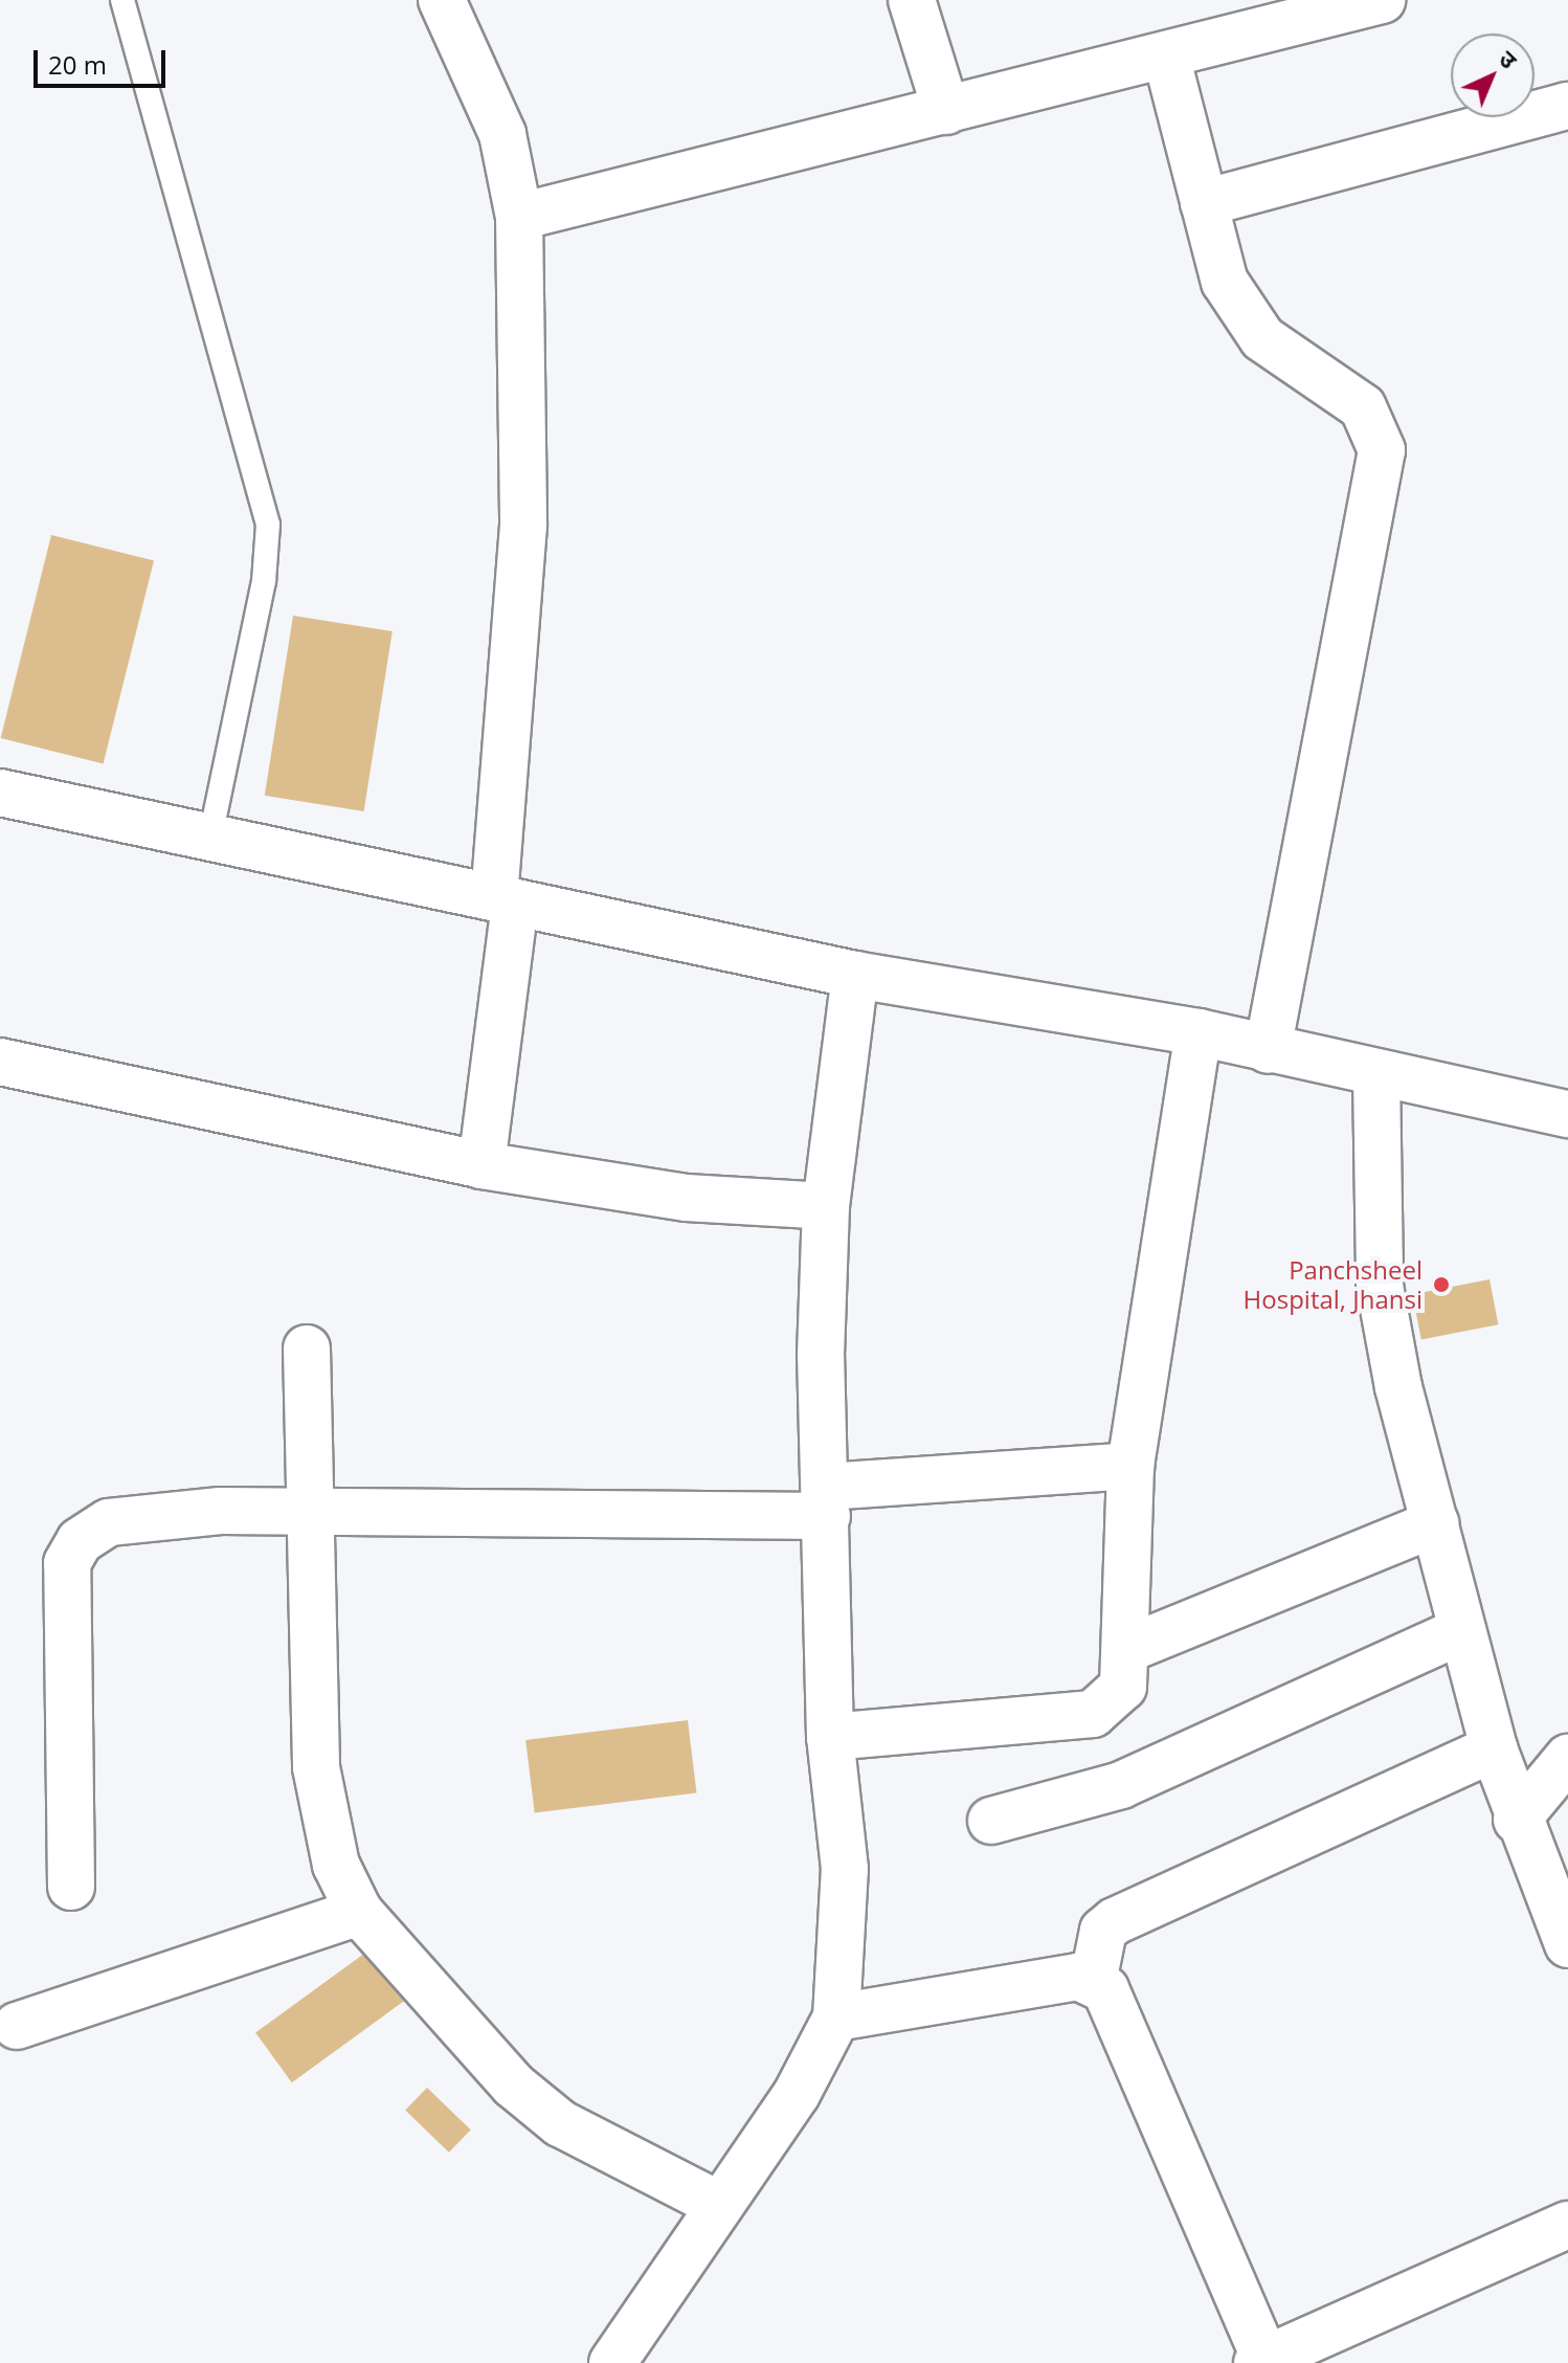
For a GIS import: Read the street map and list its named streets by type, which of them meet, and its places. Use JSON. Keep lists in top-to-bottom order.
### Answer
{
  "places": ["Panchsheel Hospital, Jhansi"],
  "scale_bar": "20 m",
  "north": "top right"
}
